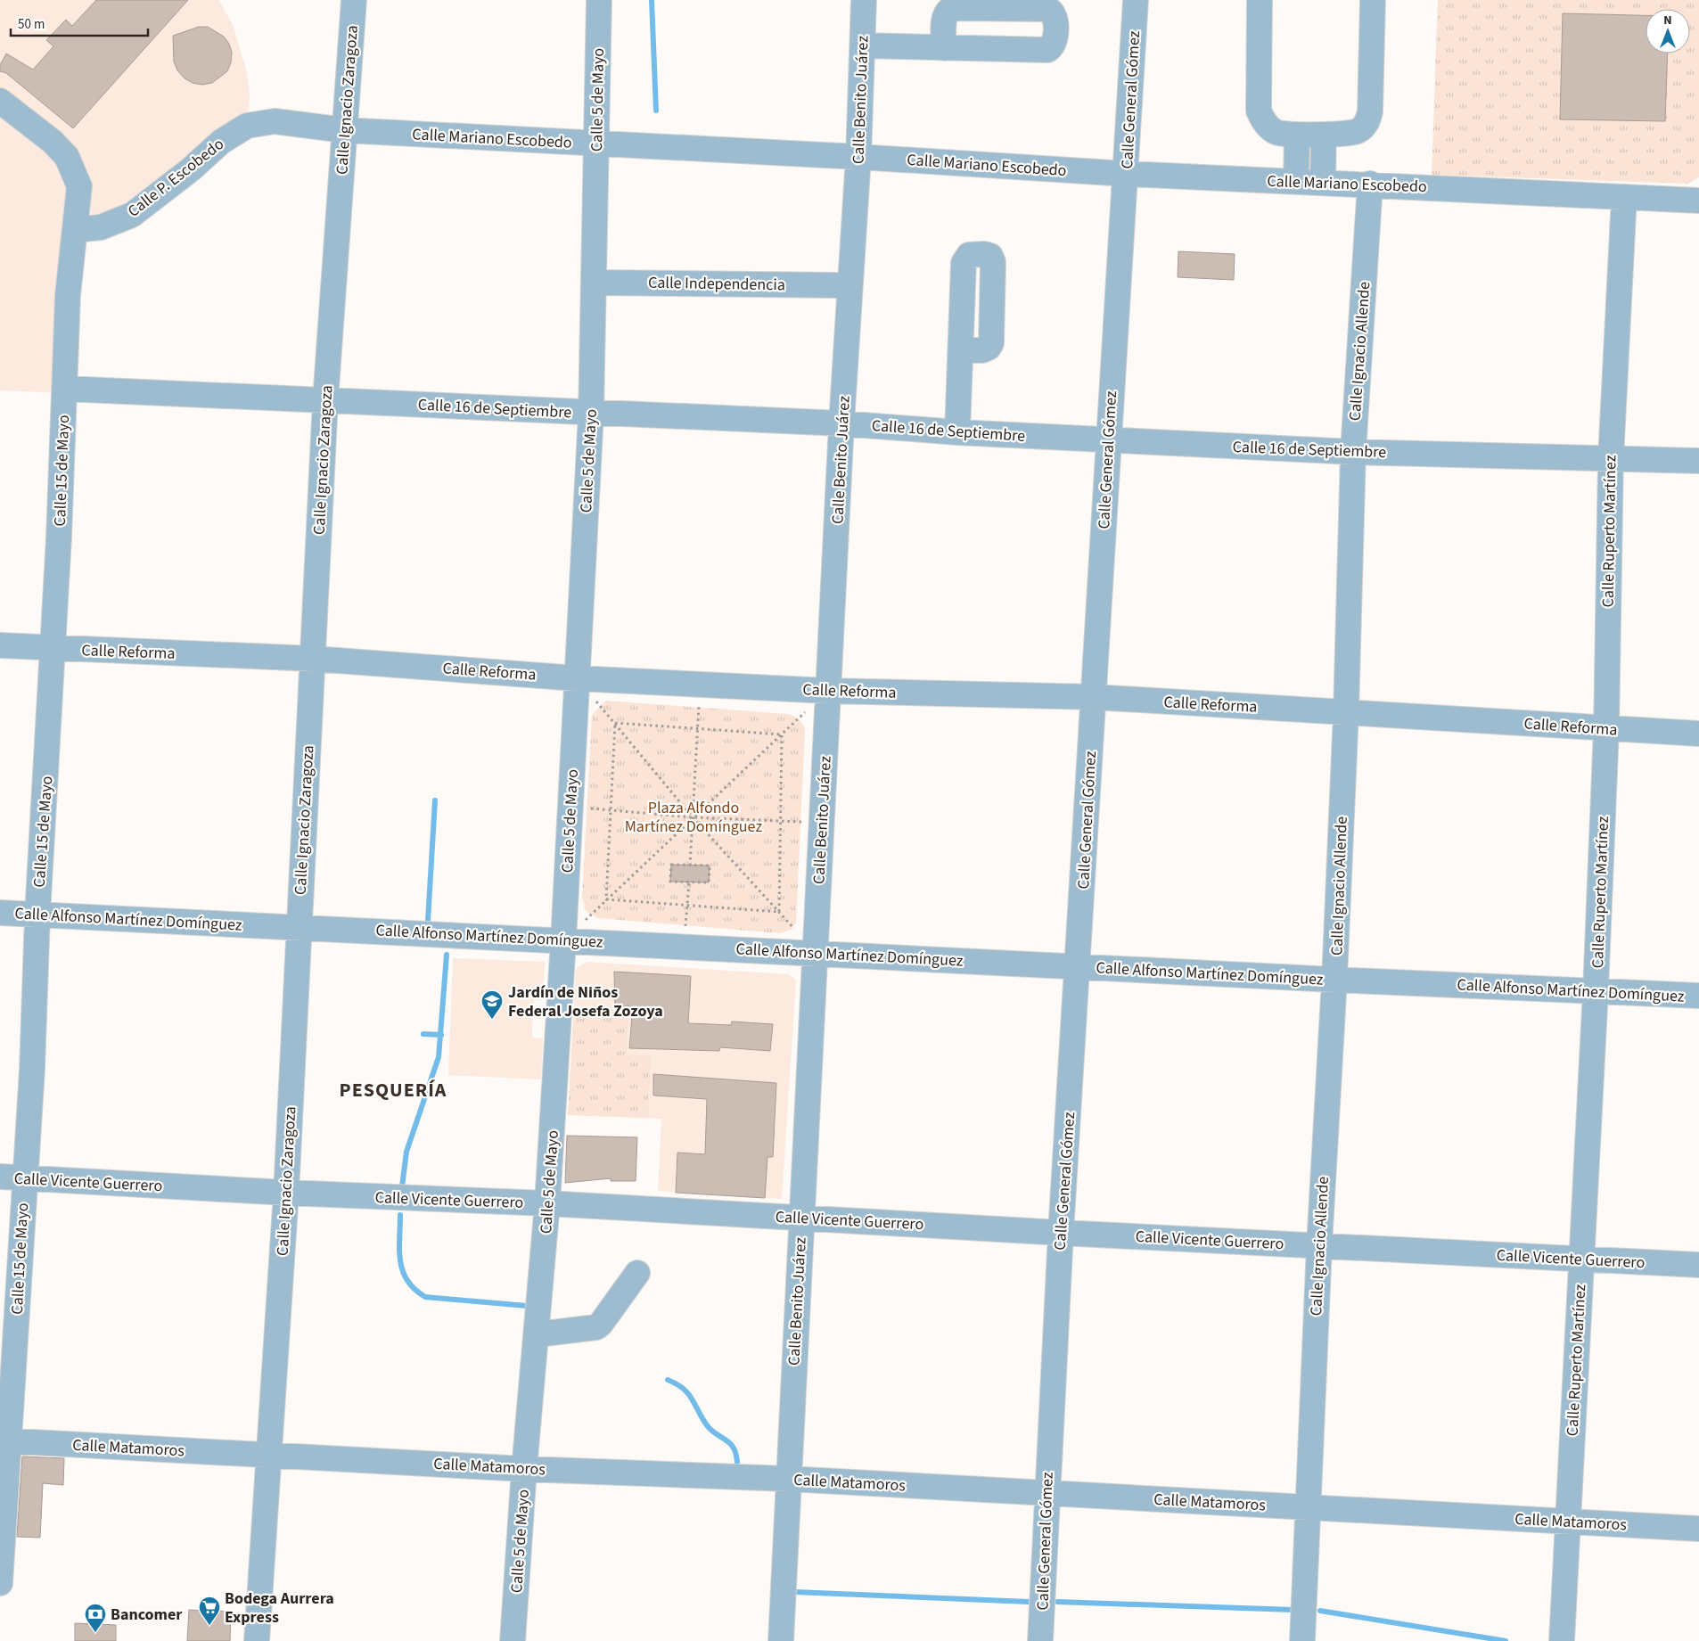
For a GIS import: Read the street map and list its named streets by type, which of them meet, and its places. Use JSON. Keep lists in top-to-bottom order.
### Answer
{
  "streets": {
    "street": [
      "Calle Ignacio Zaragoza",
      "Calle 5 de Mayo",
      "Calle Benito Juárez",
      "Calle General Gómez",
      "Calle Mariano Escobedo",
      "Calle P. Escobedo",
      "Calle Independencia",
      "Calle Ignacio Allende",
      "Calle 16 de Septiembre",
      "Calle 15 de Mayo",
      "Calle Ruperto Martínez",
      "Calle Reforma",
      "Calle Alfonso Martínez Domínguez",
      "Calle Vicente Guerrero",
      "Calle Matamoros"
    ]
  },
  "crossings": [
    ["Calle Ignacio Zaragoza", "Calle Mariano Escobedo"],
    ["Calle Ignacio Zaragoza", "Calle 16 de Septiembre"],
    ["Calle Ignacio Zaragoza", "Calle Reforma"],
    ["Calle Ignacio Zaragoza", "Calle Alfonso Martínez Domínguez"],
    ["Calle Ignacio Zaragoza", "Calle Vicente Guerrero"],
    ["Calle Ignacio Zaragoza", "Calle Matamoros"],
    ["Calle 5 de Mayo", "Calle Mariano Escobedo"],
    ["Calle 5 de Mayo", "Calle Independencia"],
    ["Calle 5 de Mayo", "Calle 16 de Septiembre"],
    ["Calle 5 de Mayo", "Calle Reforma"],
    ["Calle 5 de Mayo", "Calle Alfonso Martínez Domínguez"],
    ["Calle 5 de Mayo", "Calle Vicente Guerrero"],
    ["Calle 5 de Mayo", "Calle Matamoros"],
    ["Calle Benito Juárez", "Calle Mariano Escobedo"],
    ["Calle Benito Juárez", "Calle 16 de Septiembre"],
    ["Calle Benito Juárez", "Calle Reforma"],
    ["Calle Benito Juárez", "Calle Alfonso Martínez Domínguez"],
    ["Calle Benito Juárez", "Calle Vicente Guerrero"],
    ["Calle Benito Juárez", "Calle Matamoros"],
    ["Calle General Gómez", "Calle Mariano Escobedo"],
    ["Calle General Gómez", "Calle 16 de Septiembre"],
    ["Calle General Gómez", "Calle Reforma"],
    ["Calle General Gómez", "Calle Alfonso Martínez Domínguez"],
    ["Calle General Gómez", "Calle Vicente Guerrero"],
    ["Calle General Gómez", "Calle Matamoros"],
    ["Calle Mariano Escobedo", "Calle P. Escobedo"],
    ["Calle Mariano Escobedo", "Calle Ignacio Allende"],
    ["Calle Mariano Escobedo", "Calle Ruperto Martínez"],
    ["Calle P. Escobedo", "Calle 15 de Mayo"],
    ["Calle Ignacio Allende", "Calle 16 de Septiembre"],
    ["Calle Ignacio Allende", "Calle Reforma"],
    ["Calle Ignacio Allende", "Calle Alfonso Martínez Domínguez"],
    ["Calle Ignacio Allende", "Calle Vicente Guerrero"],
    ["Calle Ignacio Allende", "Calle Matamoros"],
    ["Calle 16 de Septiembre", "Calle 15 de Mayo"],
    ["Calle 16 de Septiembre", "Calle Ruperto Martínez"],
    ["Calle 15 de Mayo", "Calle Reforma"],
    ["Calle 15 de Mayo", "Calle Alfonso Martínez Domínguez"],
    ["Calle 15 de Mayo", "Calle Vicente Guerrero"],
    ["Calle 15 de Mayo", "Calle Matamoros"],
    ["Calle Ruperto Martínez", "Calle Reforma"],
    ["Calle Ruperto Martínez", "Calle Alfonso Martínez Domínguez"],
    ["Calle Ruperto Martínez", "Calle Vicente Guerrero"],
    ["Calle Ruperto Martínez", "Calle Matamoros"]
  ],
  "districts": ["PESQUERÍA"],
  "parks": ["Plaza Alfondo Martínez Domínguez"],
  "places": {
    "school or university": ["Jardín de Niños Federal Josefa Zozoya"],
    "supermarket": ["Bodega Aurrera Express"],
    "bank": ["Bancomer"]
  },
  "scale_bar": "50 m",
  "north": "top"
}
